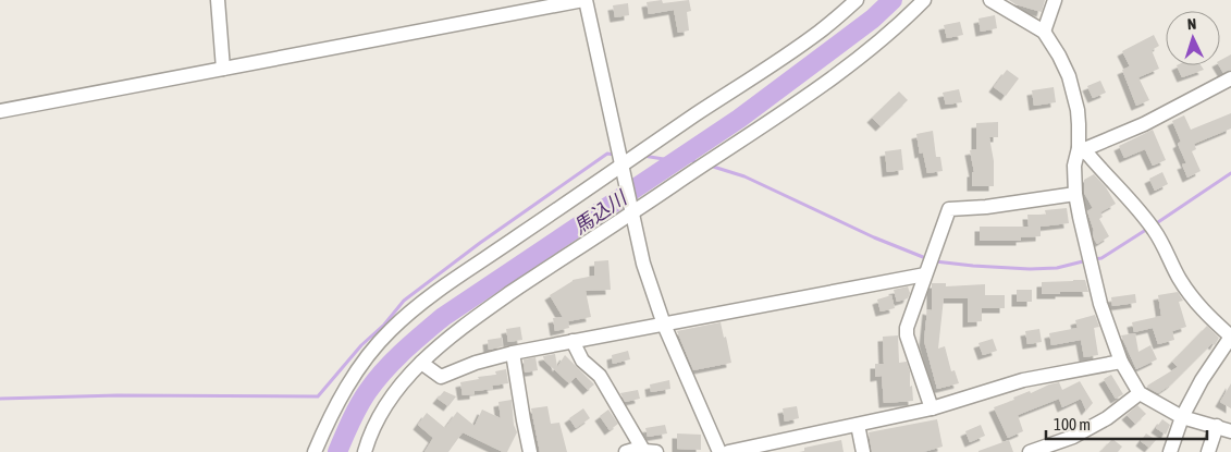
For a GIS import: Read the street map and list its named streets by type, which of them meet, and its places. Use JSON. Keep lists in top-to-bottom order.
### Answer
{
  "water": ["馬込川"],
  "scale_bar": "100 m",
  "north": "top"
}
